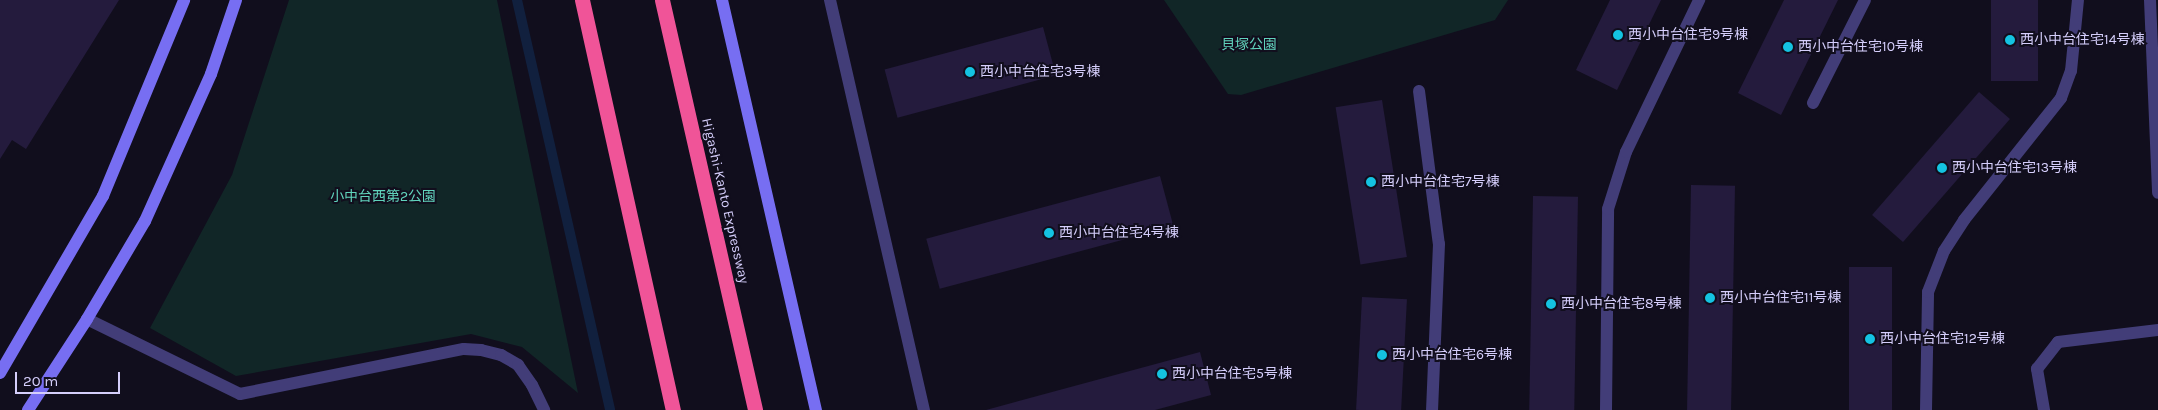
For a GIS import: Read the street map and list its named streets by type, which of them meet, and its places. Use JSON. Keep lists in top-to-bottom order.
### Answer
{
  "streets": {
    "highway": ["Higashi-Kanto Expressway"]
  },
  "parks": ["貝塚公園", "小中台西第2公園"],
  "places": [
    "西小中台住宅9号棟",
    "西小中台住宅14号棟",
    "西小中台住宅10号棟",
    "西小中台住宅3号棟",
    "西小中台住宅13号棟",
    "西小中台住宅7号棟",
    "西小中台住宅4号棟",
    "西小中台住宅11号棟",
    "西小中台住宅8号棟",
    "西小中台住宅12号棟",
    "西小中台住宅6号棟",
    "西小中台住宅5号棟"
  ],
  "scale_bar": "20 m"
}
